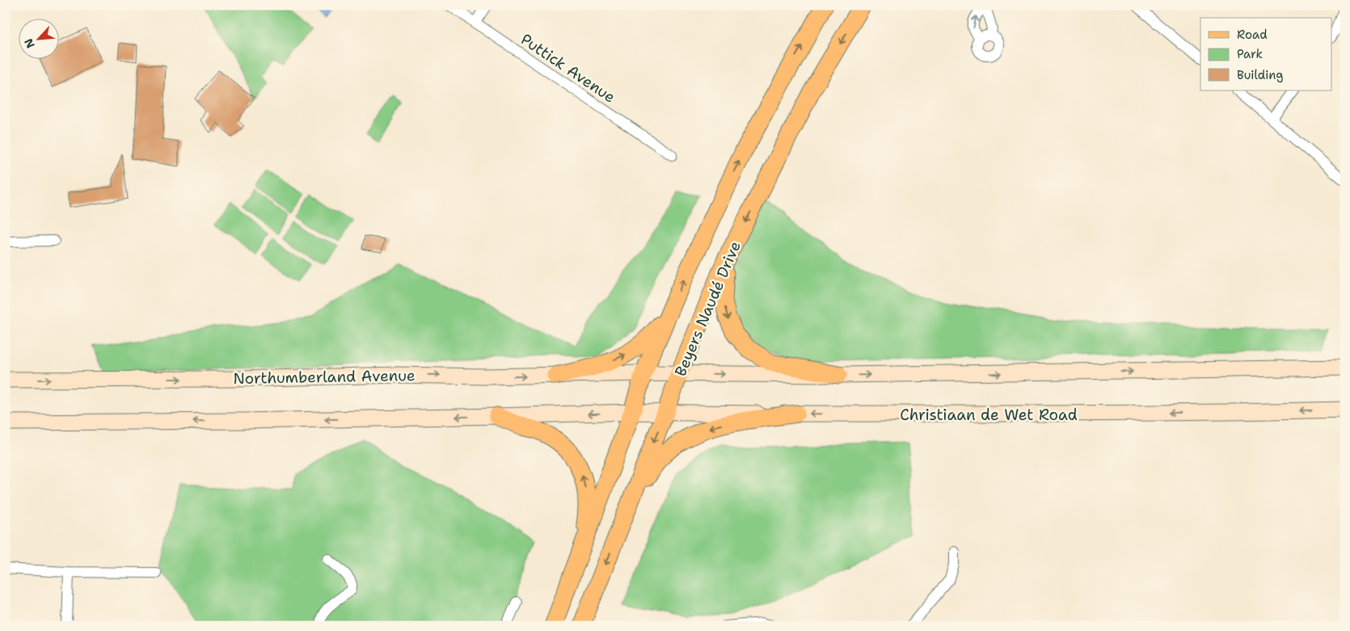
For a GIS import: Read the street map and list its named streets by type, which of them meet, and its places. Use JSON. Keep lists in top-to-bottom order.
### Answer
{
  "streets": {
    "main road": ["Beyers Naudé Drive", "Northumberland Avenue", "Christiaan de Wet Road"],
    "street": ["Puttick Avenue"]
  },
  "crossings": [
    ["Beyers Naudé Drive", "Northumberland Avenue"],
    ["Beyers Naudé Drive", "Christiaan de Wet Road"]
  ],
  "legend": ["Road", "Park", "Building"],
  "north": "bottom left"
}
